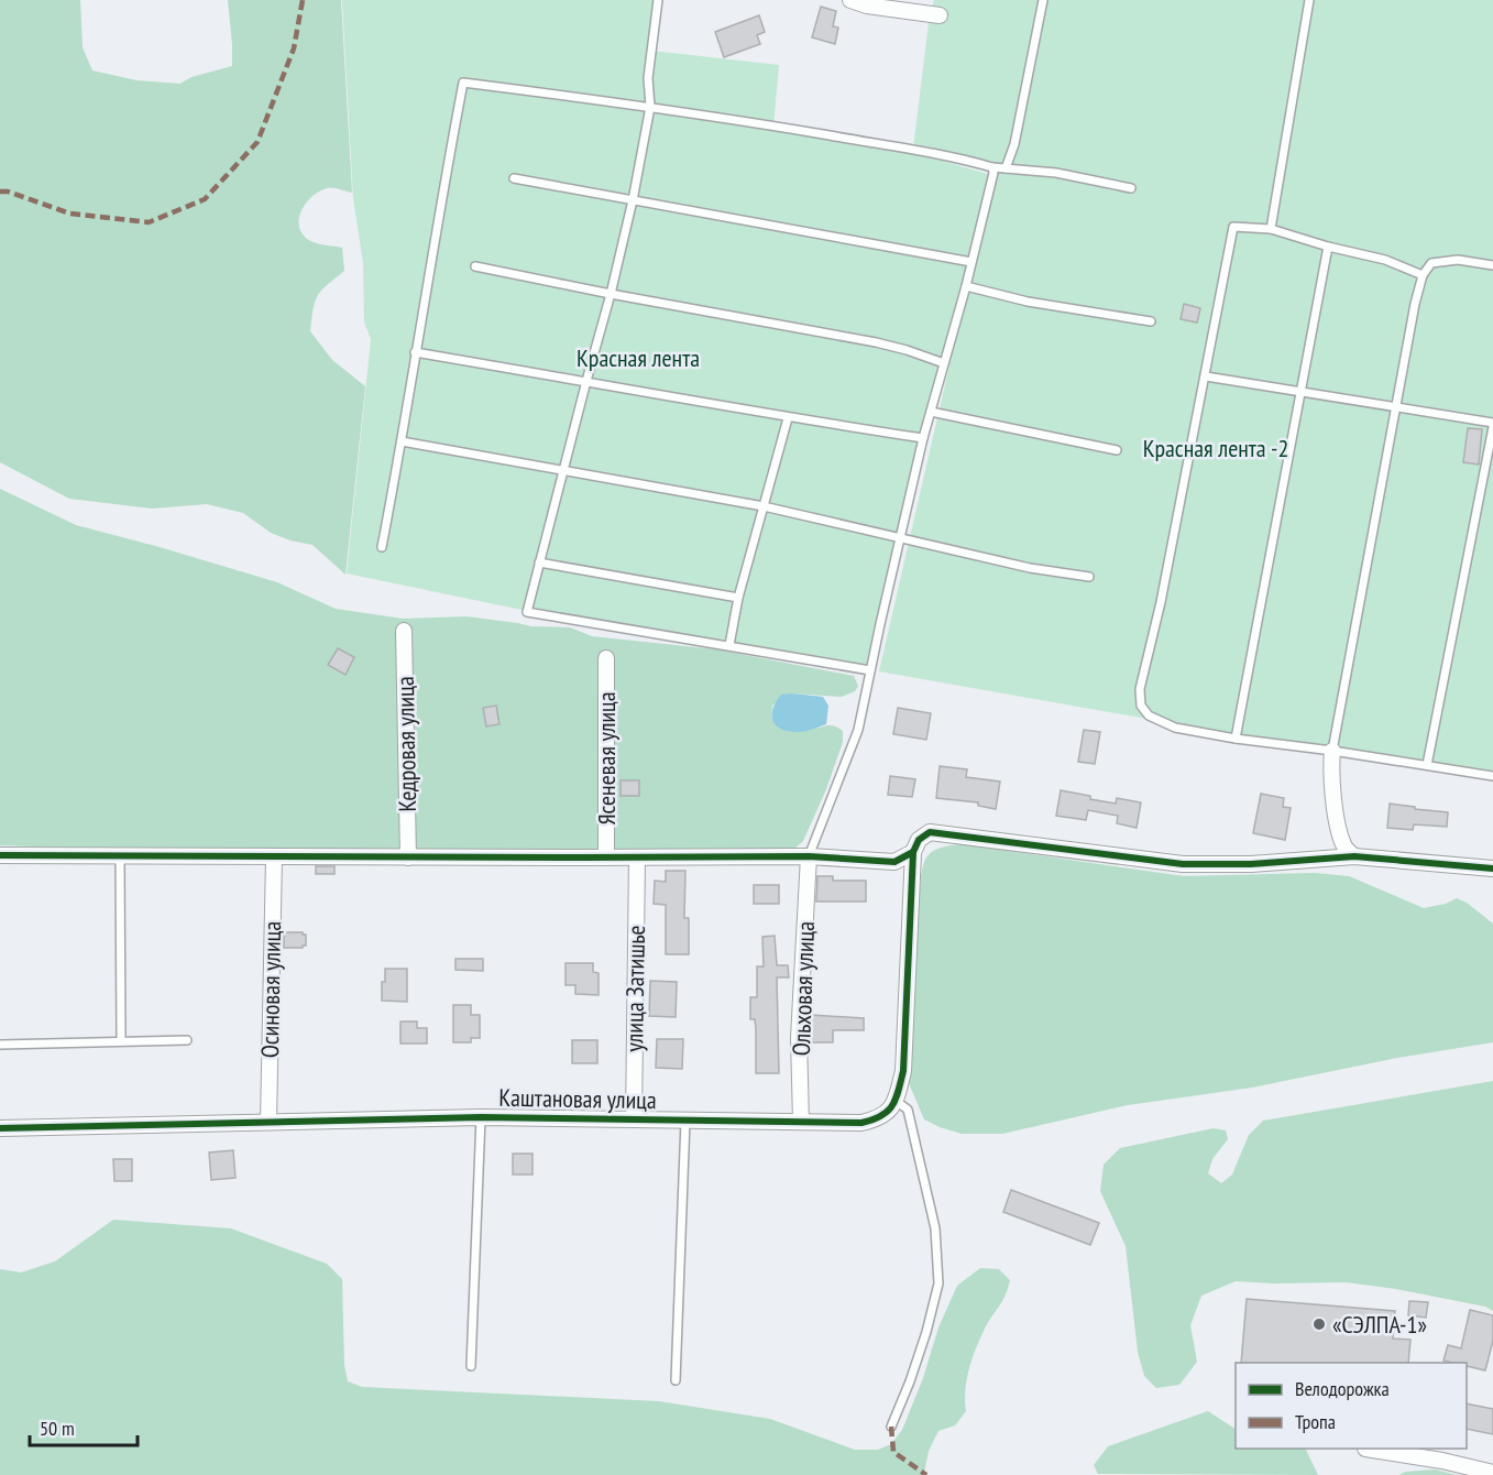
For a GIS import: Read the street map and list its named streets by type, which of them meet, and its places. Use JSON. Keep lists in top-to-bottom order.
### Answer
{
  "streets": {
    "street": [
      "Кедровая улица",
      "Ясеневая улица",
      "улица Затишье",
      "Ольховая улица",
      "Осиновая улица",
      "Каштановая улица"
    ]
  },
  "crossings": [
    ["улица Затишье", "Каштановая улица"],
    ["Ольховая улица", "Каштановая улица"],
    ["Осиновая улица", "Каштановая улица"]
  ],
  "parks": ["Красная лента", "Красная лента -2"],
  "places": ["«СЭЛПА-1»"],
  "legend": ["Велодорожка", "Тропа"],
  "scale_bar": "50 m"
}
